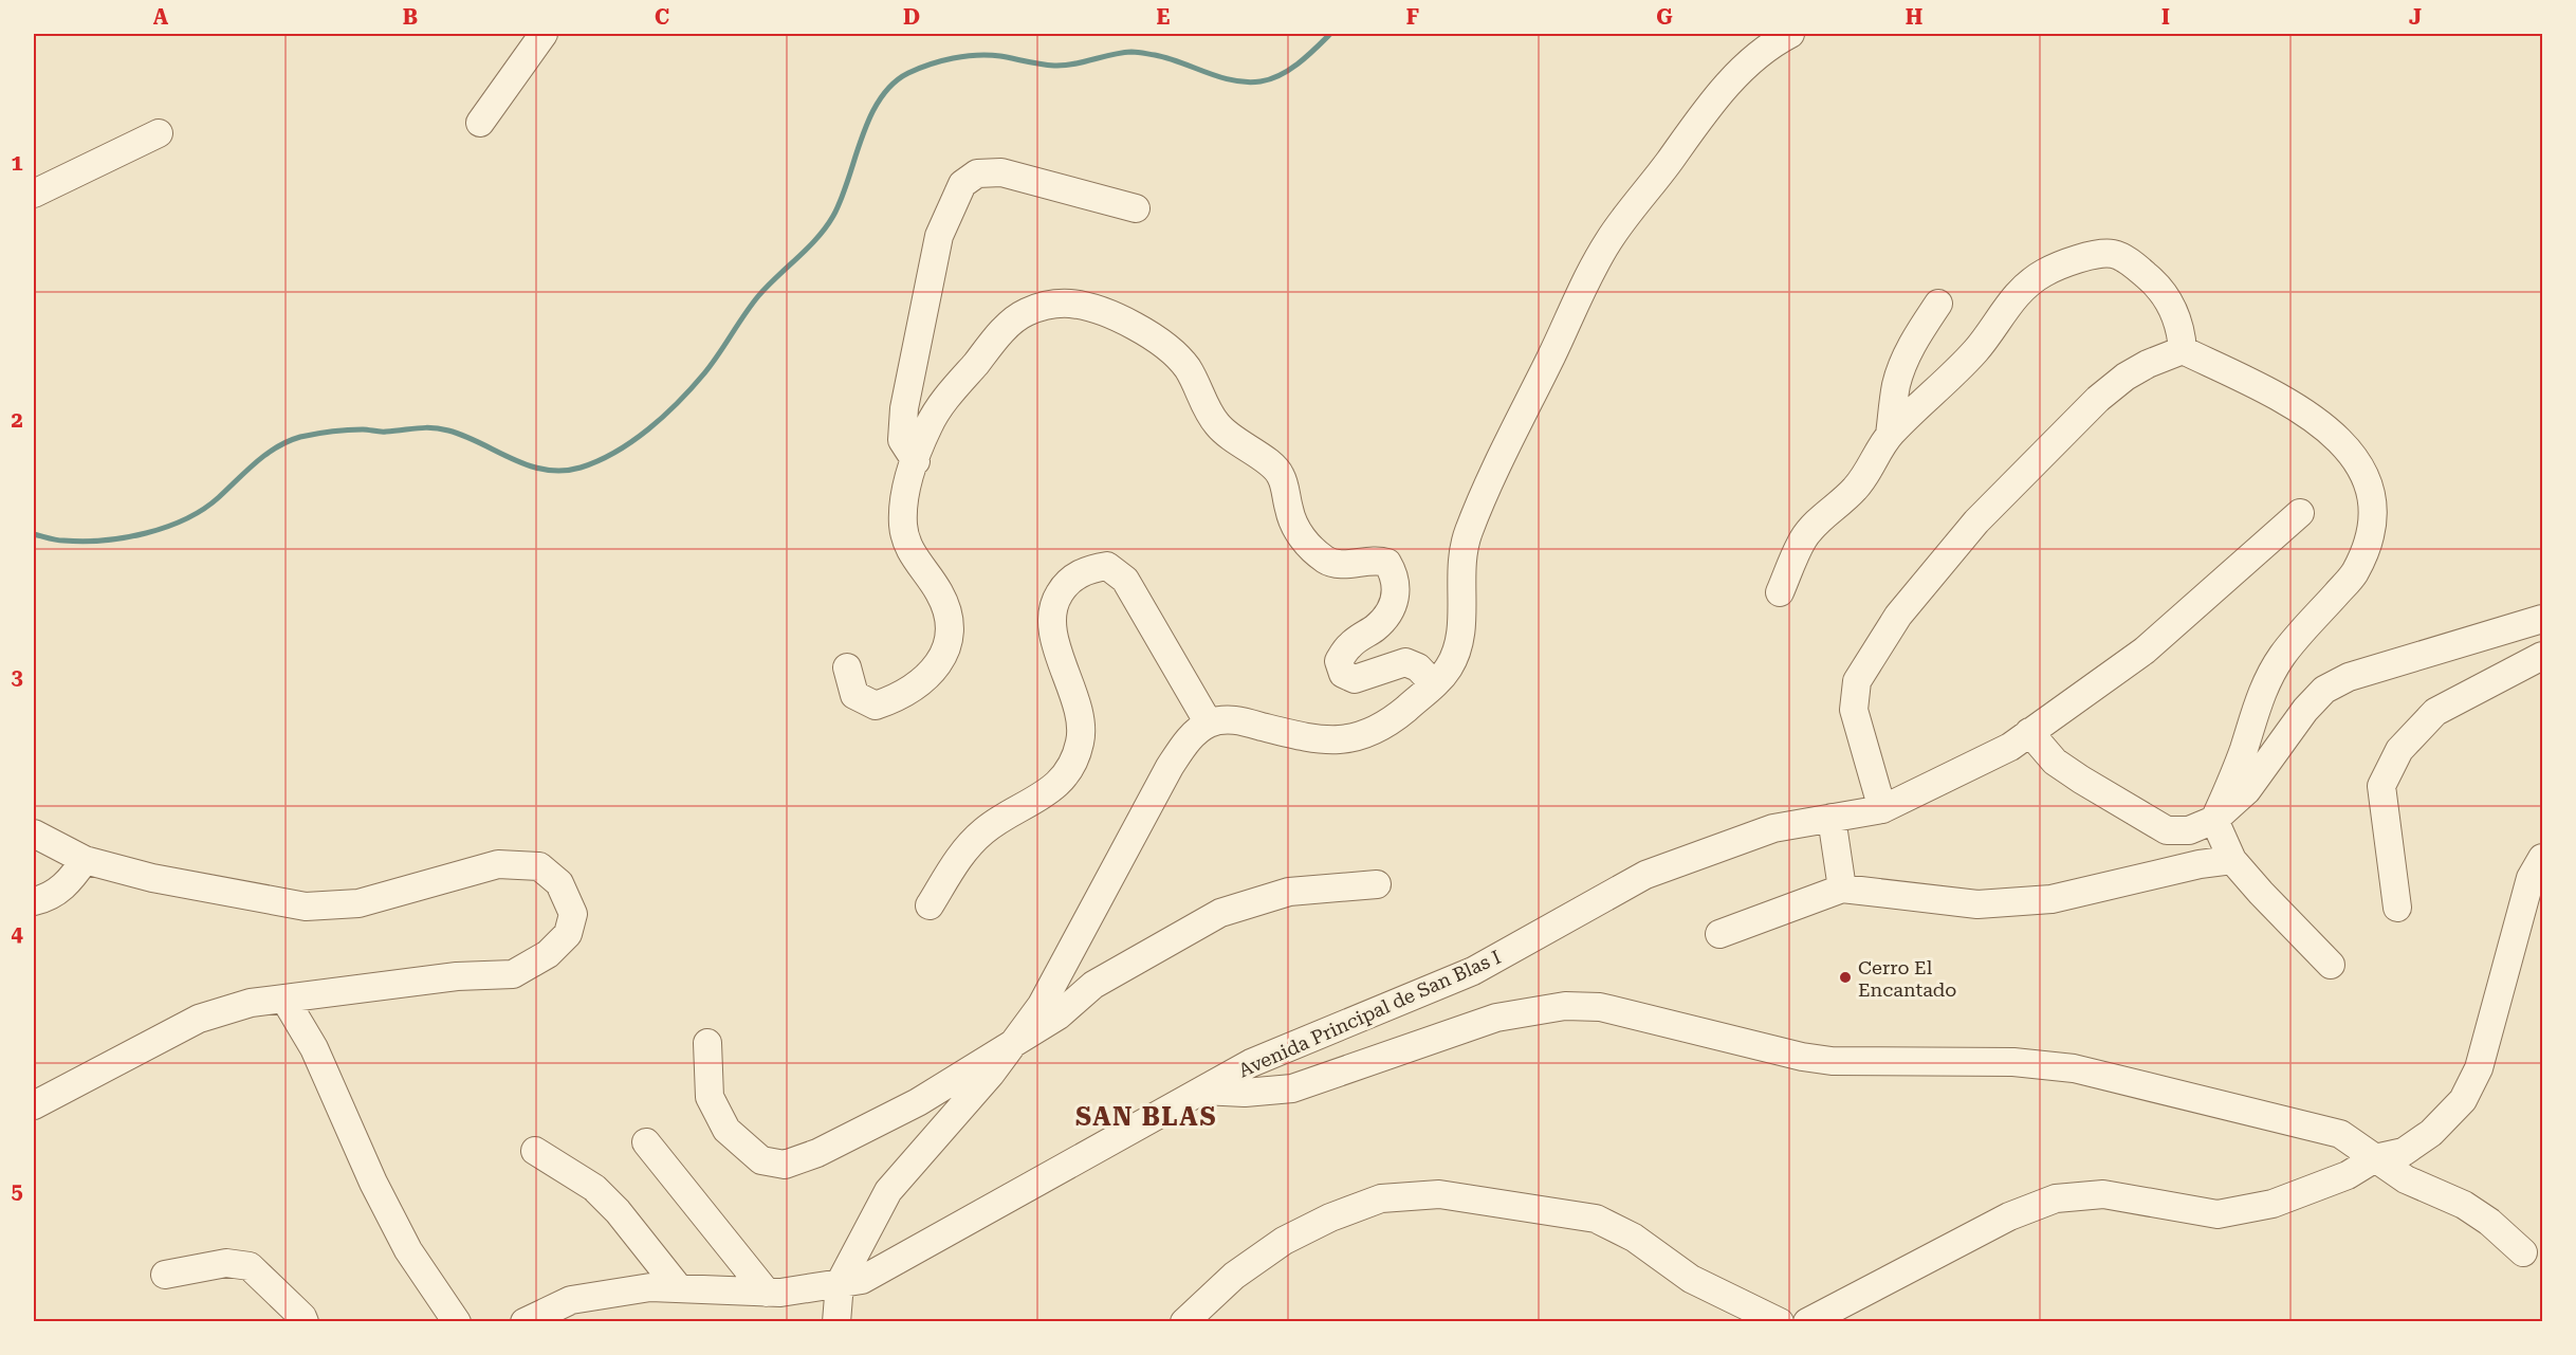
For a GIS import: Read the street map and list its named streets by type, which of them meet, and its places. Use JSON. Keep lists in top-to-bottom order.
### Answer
{
  "streets": {
    "street": ["Avenida Principal de San Blas I"]
  },
  "districts": ["SAN BLAS"],
  "places": ["Cerro El Encantado"],
  "grid": {
    "columns": [
      "A",
      "B",
      "C",
      "D",
      "E",
      "F",
      "G",
      "H",
      "I",
      "J"
    ],
    "rows": [
      "1",
      "2",
      "3",
      "4",
      "5"
    ]
  }
}
